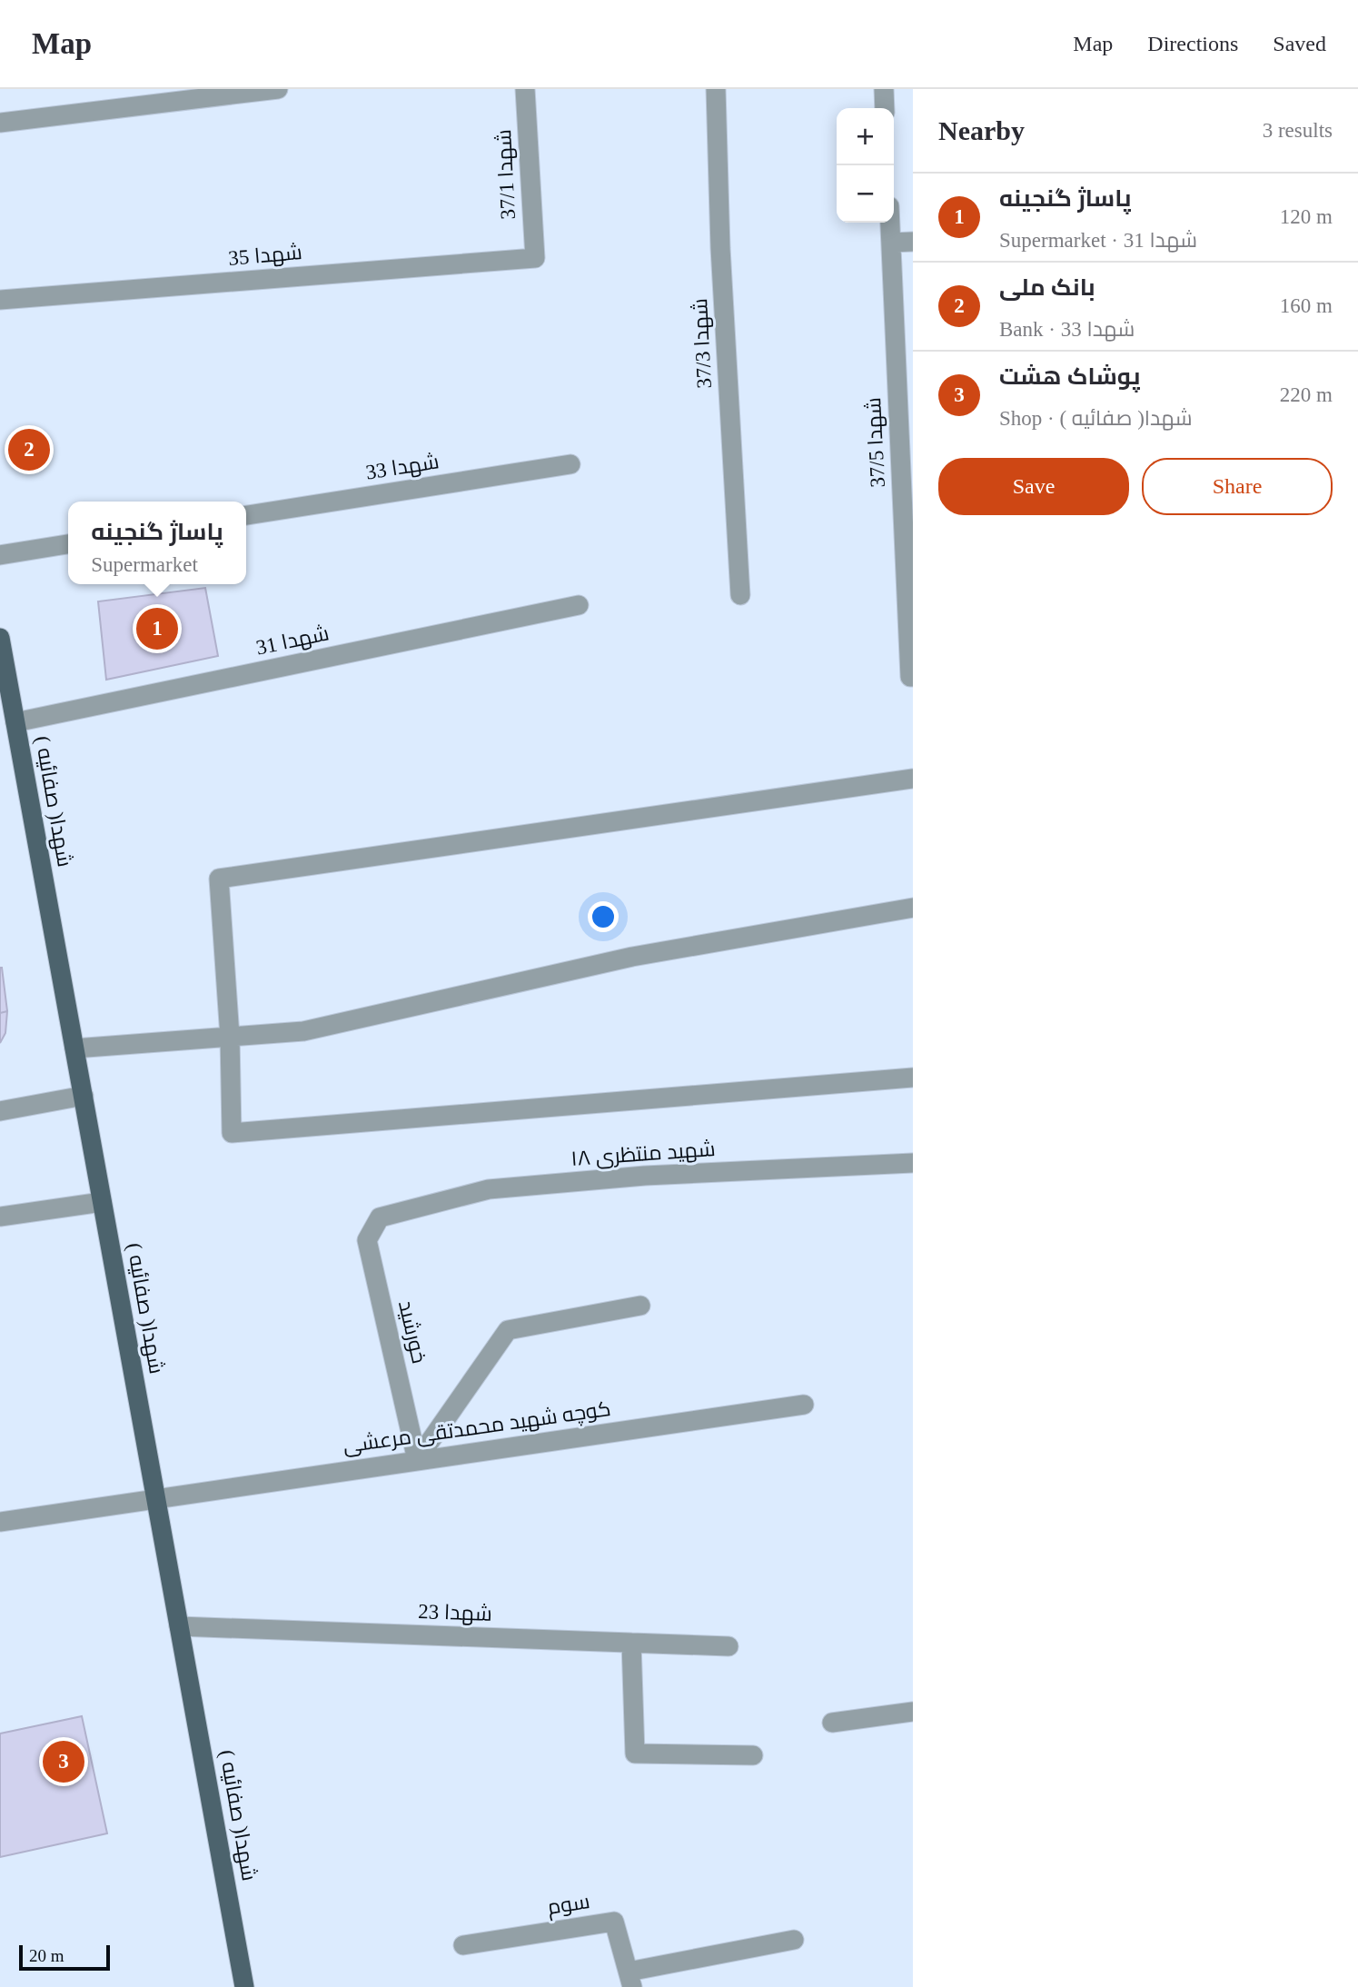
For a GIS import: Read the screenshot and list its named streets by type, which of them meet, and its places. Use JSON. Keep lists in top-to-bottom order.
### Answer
{
  "streets": {
    "main road": ["شهدا( صفائیه )"],
    "street": [
      "شهدا 37/1",
      "شهدا 35",
      "شهدا 37/3",
      "شهدا 37/5",
      "شهدا 33",
      "شهدا 31",
      "شهید منتظری ۱۸",
      "خورشید",
      "کوچه شهید محمدتقی مرعشی",
      "شهدا 23",
      "سوم"
    ]
  },
  "crossings": [
    ["شهدا 37/1", "شهدا 35"],
    ["شهدا 31", "شهدا( صفائیه )"],
    ["شهدا( صفائیه )", "کوچه شهید محمدتقی مرعشی"],
    ["شهدا( صفائیه )", "شهدا 23"],
    ["شهید منتظری ۱۸", "خورشید"],
    ["خورشید", "کوچه شهید محمدتقی مرعشی"]
  ],
  "scale_bar": "20 m",
  "page": {
    "header": "Map",
    "nav": ["Map", "Directions", "Saved"],
    "heading": ["Nearby", "3 results"],
    "map_buttons": ["+", "−"],
    "list": [
      {
        "mark": "1",
        "name": "پاساژ گنجینه",
        "note": "Supermarket · شهدا 31",
        "value": "120 m"
      },
      {
        "mark": "2",
        "name": "بانک ملی",
        "note": "Bank · شهدا 33",
        "value": "160 m"
      },
      {
        "mark": "3",
        "name": "پوشاک هشت",
        "note": "Shop · شهدا( صفائیه )",
        "value": "220 m"
      }
    ],
    "pins": ["2", "1", "3"],
    "buttons": ["Save", "Share"],
    "popup": ["پاساژ گنجینه", "Supermarket"],
    "scale": "20 m"
  }
}
